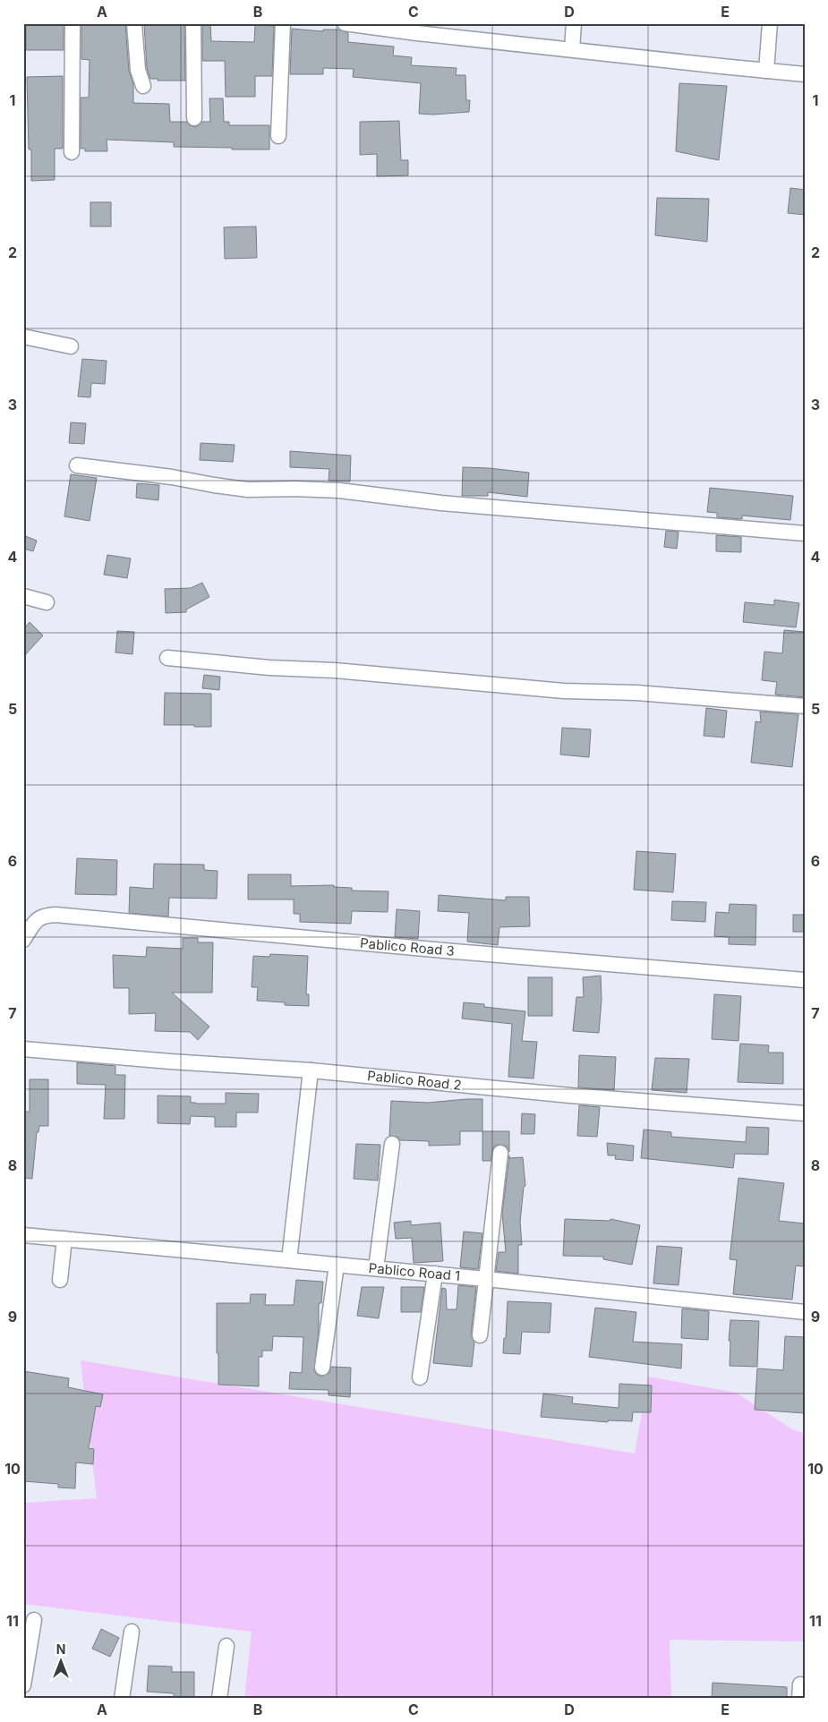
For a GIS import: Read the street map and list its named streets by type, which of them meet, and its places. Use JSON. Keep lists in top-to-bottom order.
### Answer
{
  "streets": {
    "street": ["Pablico Road 3", "Pablico Road 2", "Pablico Road 1"]
  },
  "north": "top",
  "grid": {
    "columns": [
      "A",
      "B",
      "C",
      "D",
      "E"
    ],
    "rows": [
      "1",
      "2",
      "3",
      "4",
      "5",
      "6",
      "7",
      "8",
      "9",
      "10",
      "11"
    ]
  }
}
